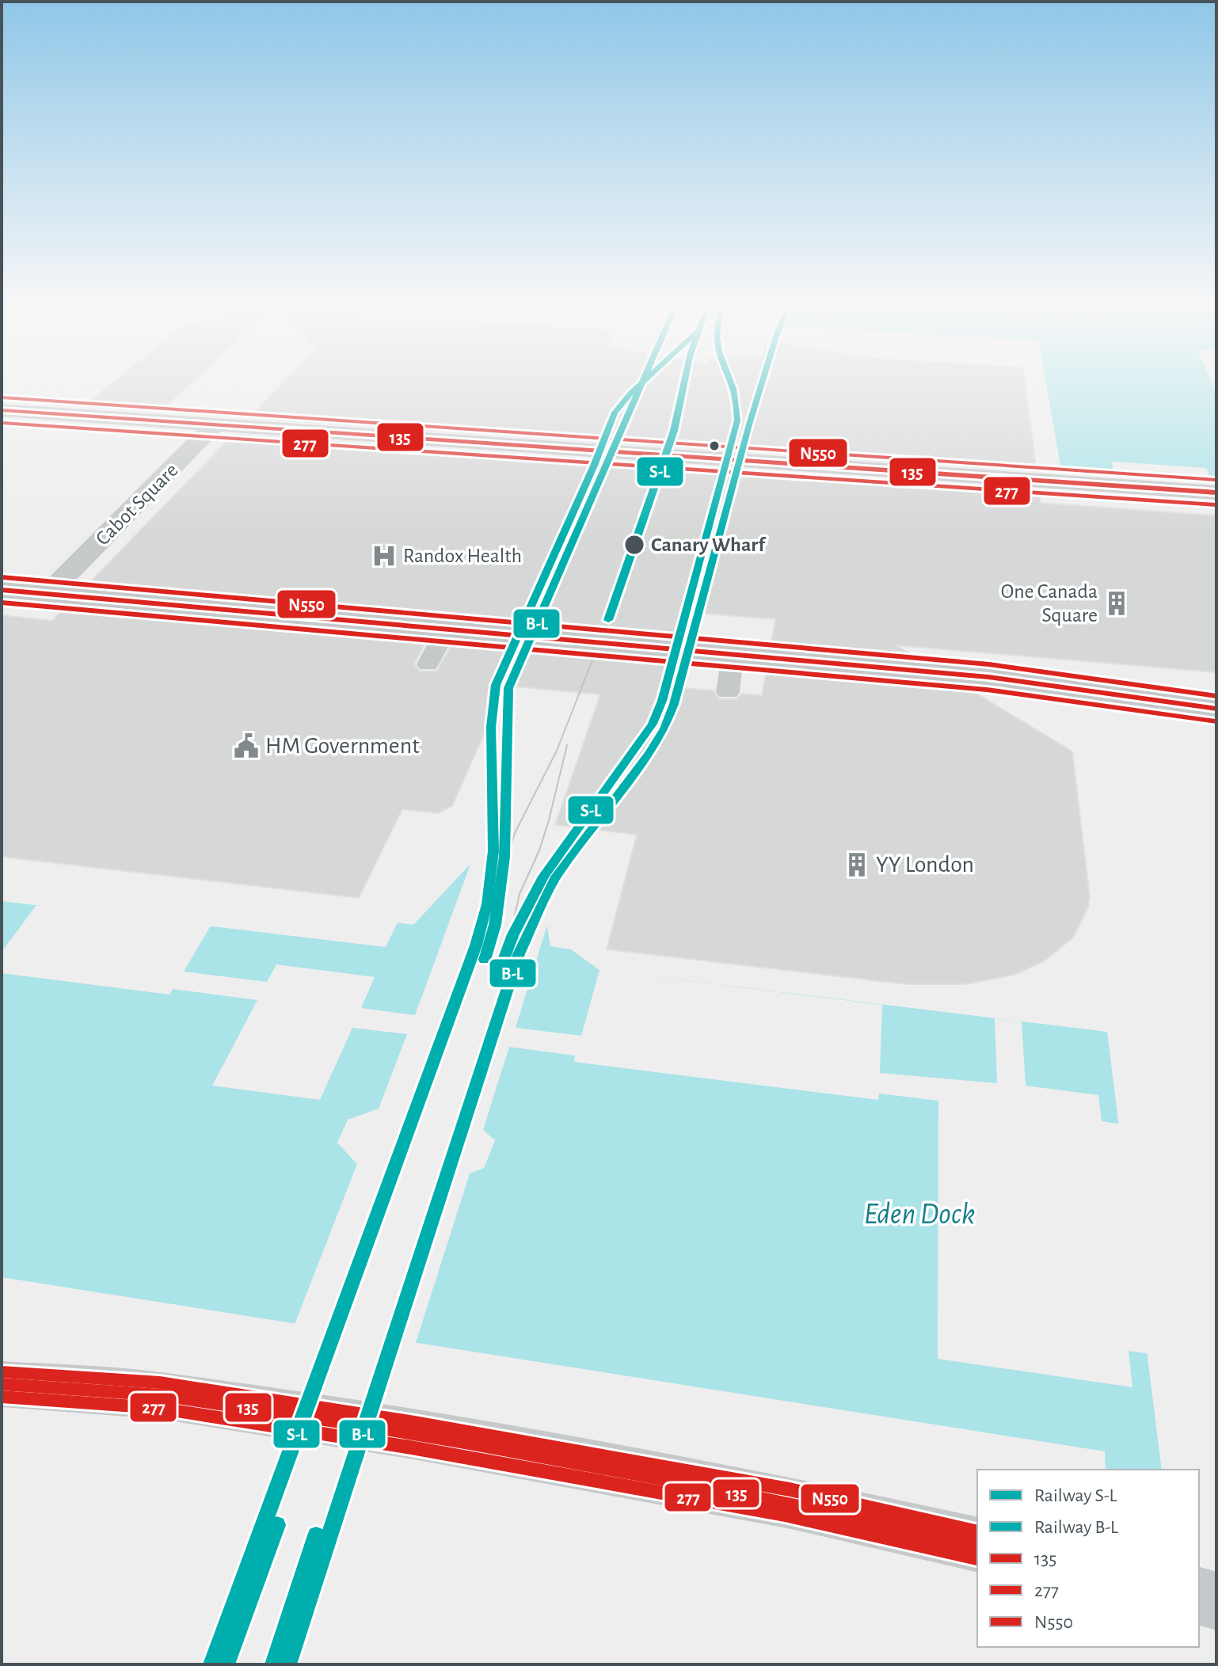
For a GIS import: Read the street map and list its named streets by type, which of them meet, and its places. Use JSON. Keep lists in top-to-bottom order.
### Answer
{
  "streets": {
    "street": ["Cabot Square"]
  },
  "water": ["Eden Dock"],
  "places": {
    "other": ["Canary Wharf"],
    "hospital": ["Randox Health"],
    "building": ["One Canada Square", "YY London"],
    "public building": ["HM Government"]
  },
  "lines": [
    "rail line S-L",
    "rail line B-L",
    "transit line N550",
    "transit line 135",
    "transit line 277"
  ],
  "legend": [
    "Railway S-L",
    "Railway B-L",
    "135",
    "277",
    "N550"
  ]
}
